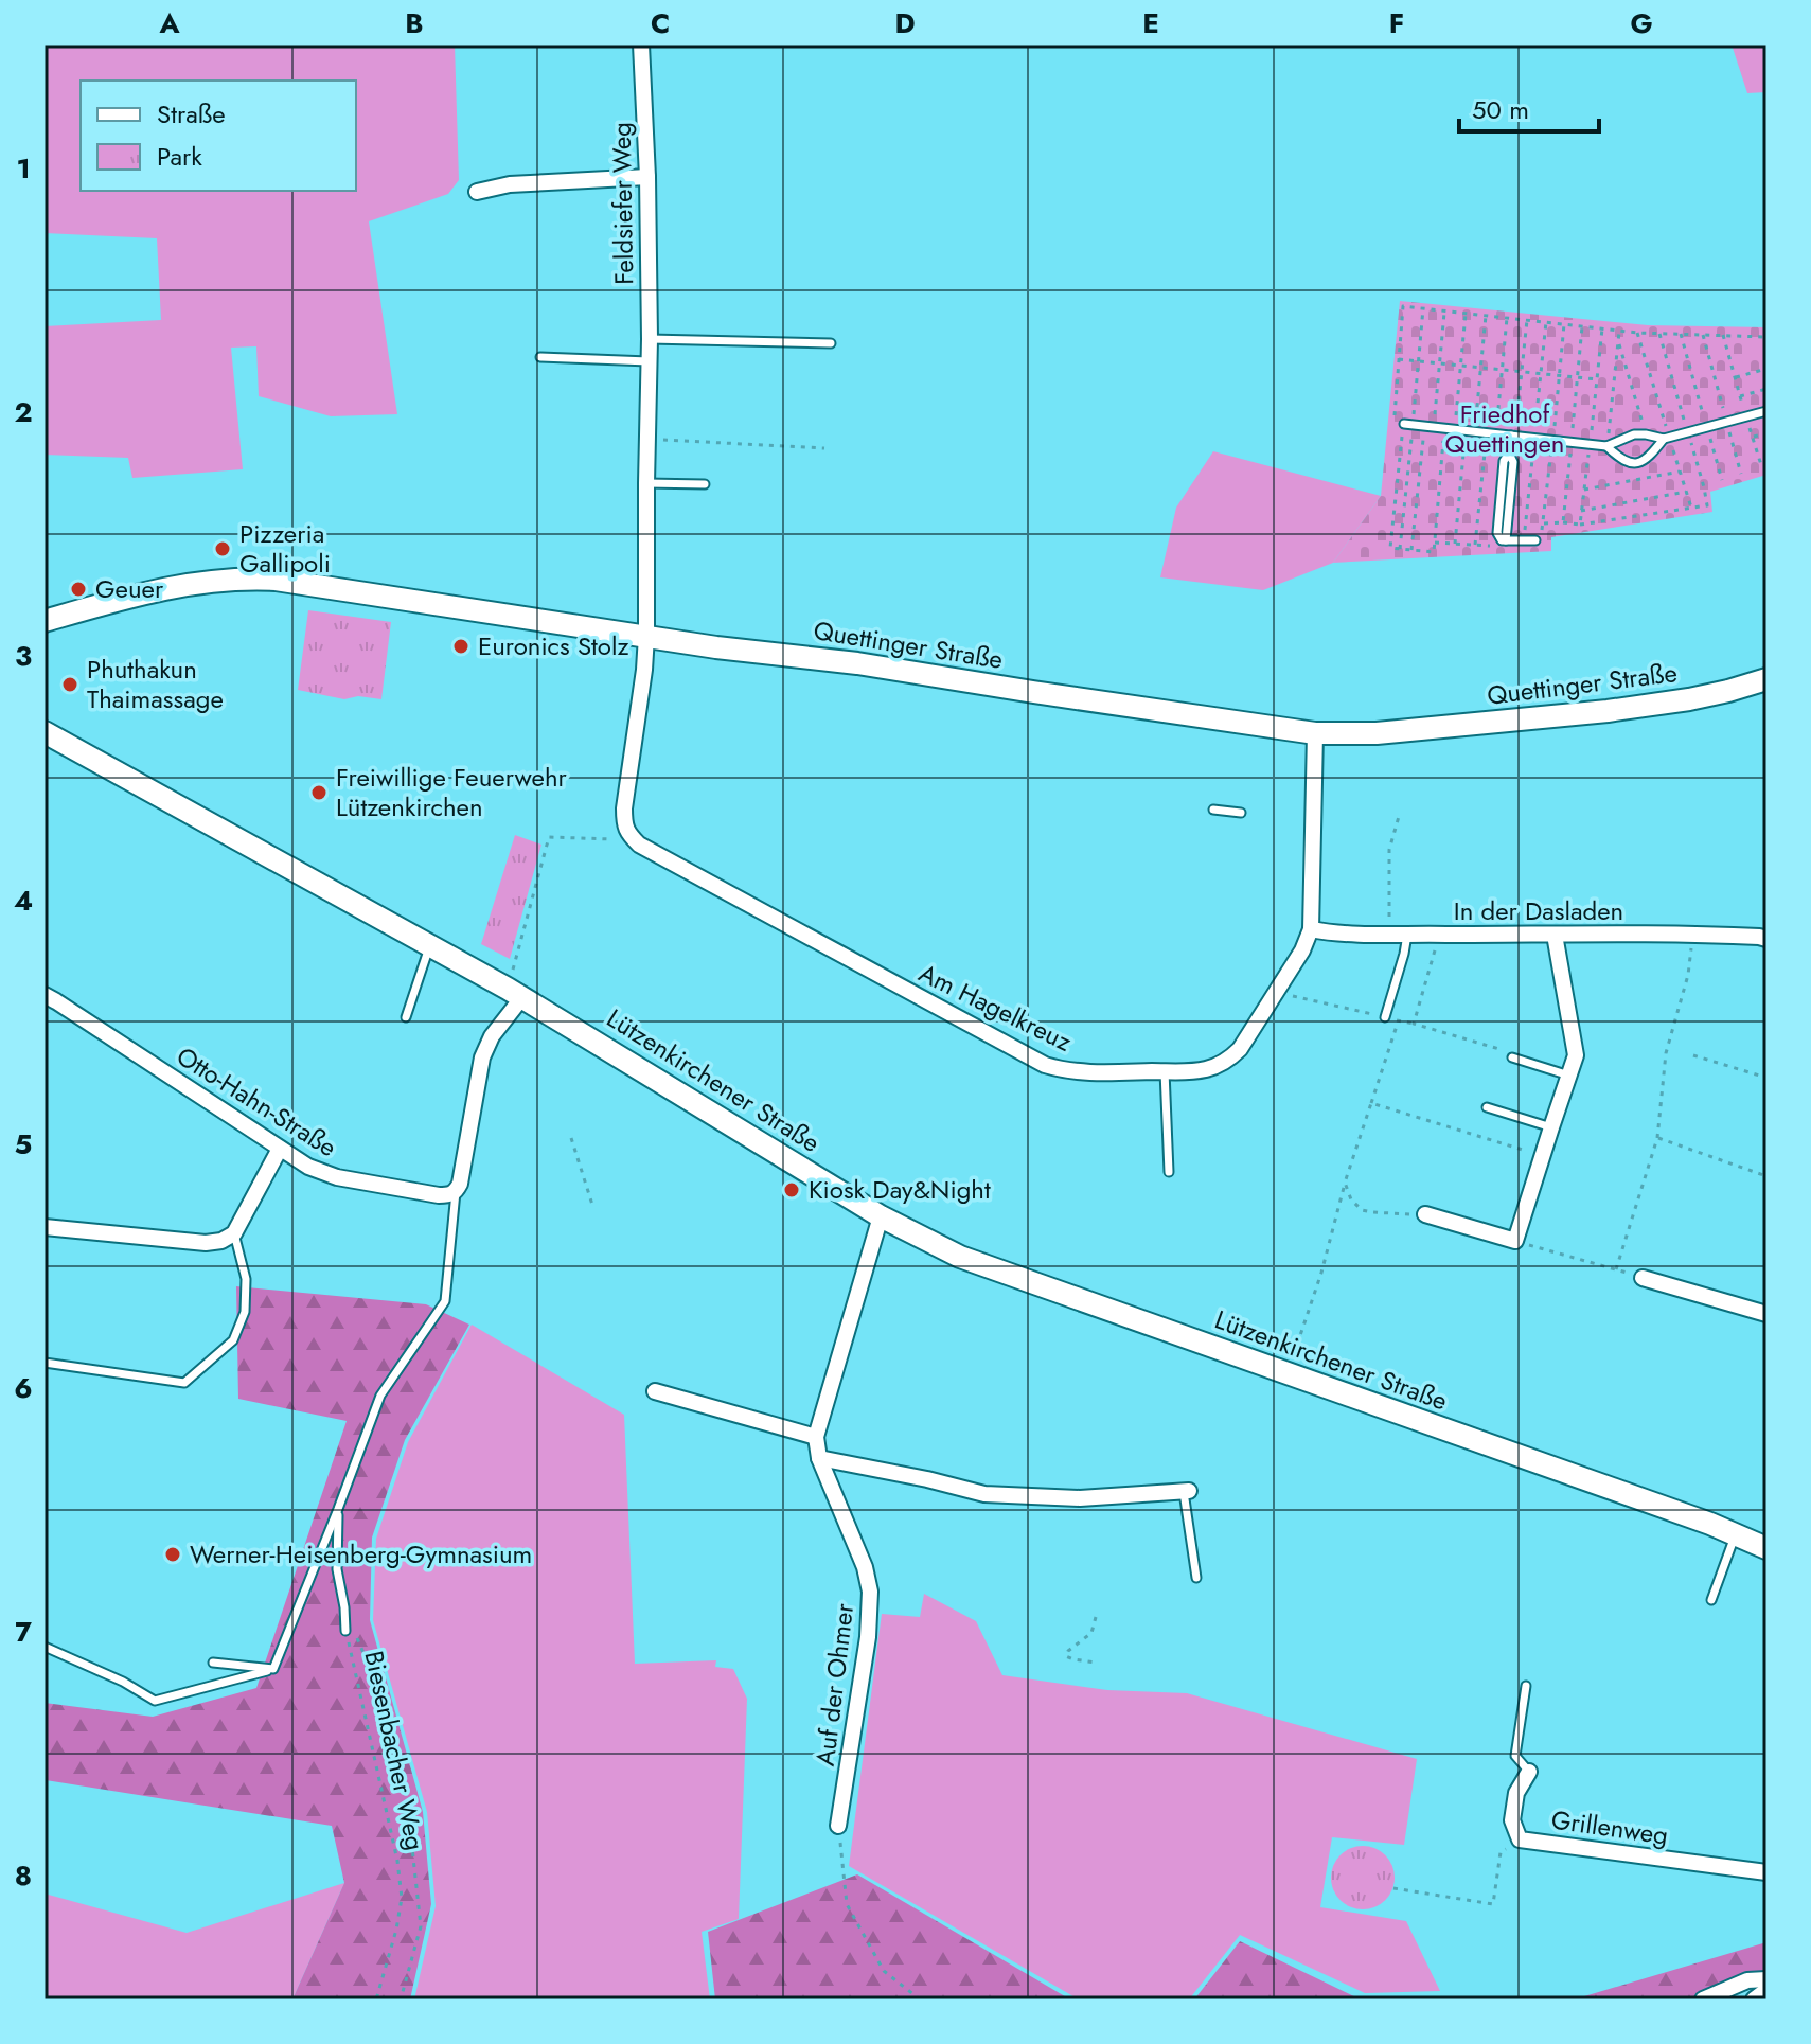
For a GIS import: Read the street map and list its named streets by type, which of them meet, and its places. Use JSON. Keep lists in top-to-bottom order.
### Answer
{
  "streets": {
    "main road": ["Quettinger Straße", "Lützenkirchener Straße"],
    "street": [
      "Feldsiefer Weg",
      "In der Dasladen",
      "Am Hagelkreuz",
      "Otto-Hahn-Straße",
      "Auf der Ohmer",
      "Grillenweg"
    ],
    "lane": ["Biesenbacher Weg"]
  },
  "crossings": [
    ["Feldsiefer Weg", "Quettinger Straße"],
    ["Quettinger Straße", "Am Hagelkreuz"],
    ["In der Dasladen", "Am Hagelkreuz"],
    ["Lützenkirchener Straße", "Auf der Ohmer"],
    ["Otto-Hahn-Straße", "Biesenbacher Weg"]
  ],
  "parks": ["Friedhof Quettingen"],
  "places": [
    "Pizzeria Gallipoli",
    "Geuer",
    "Euronics Stolz",
    "Phuthakun Thaimassage",
    "Freiwillige Feuerwehr Lützenkirchen",
    "Kiosk Day&Night",
    "Werner-Heisenberg-Gymnasium"
  ],
  "legend": ["Straße", "Park"],
  "scale_bar": "50 m",
  "grid": {
    "columns": [
      "A",
      "B",
      "C",
      "D",
      "E",
      "F",
      "G"
    ],
    "rows": [
      "1",
      "2",
      "3",
      "4",
      "5",
      "6",
      "7",
      "8"
    ]
  }
}
